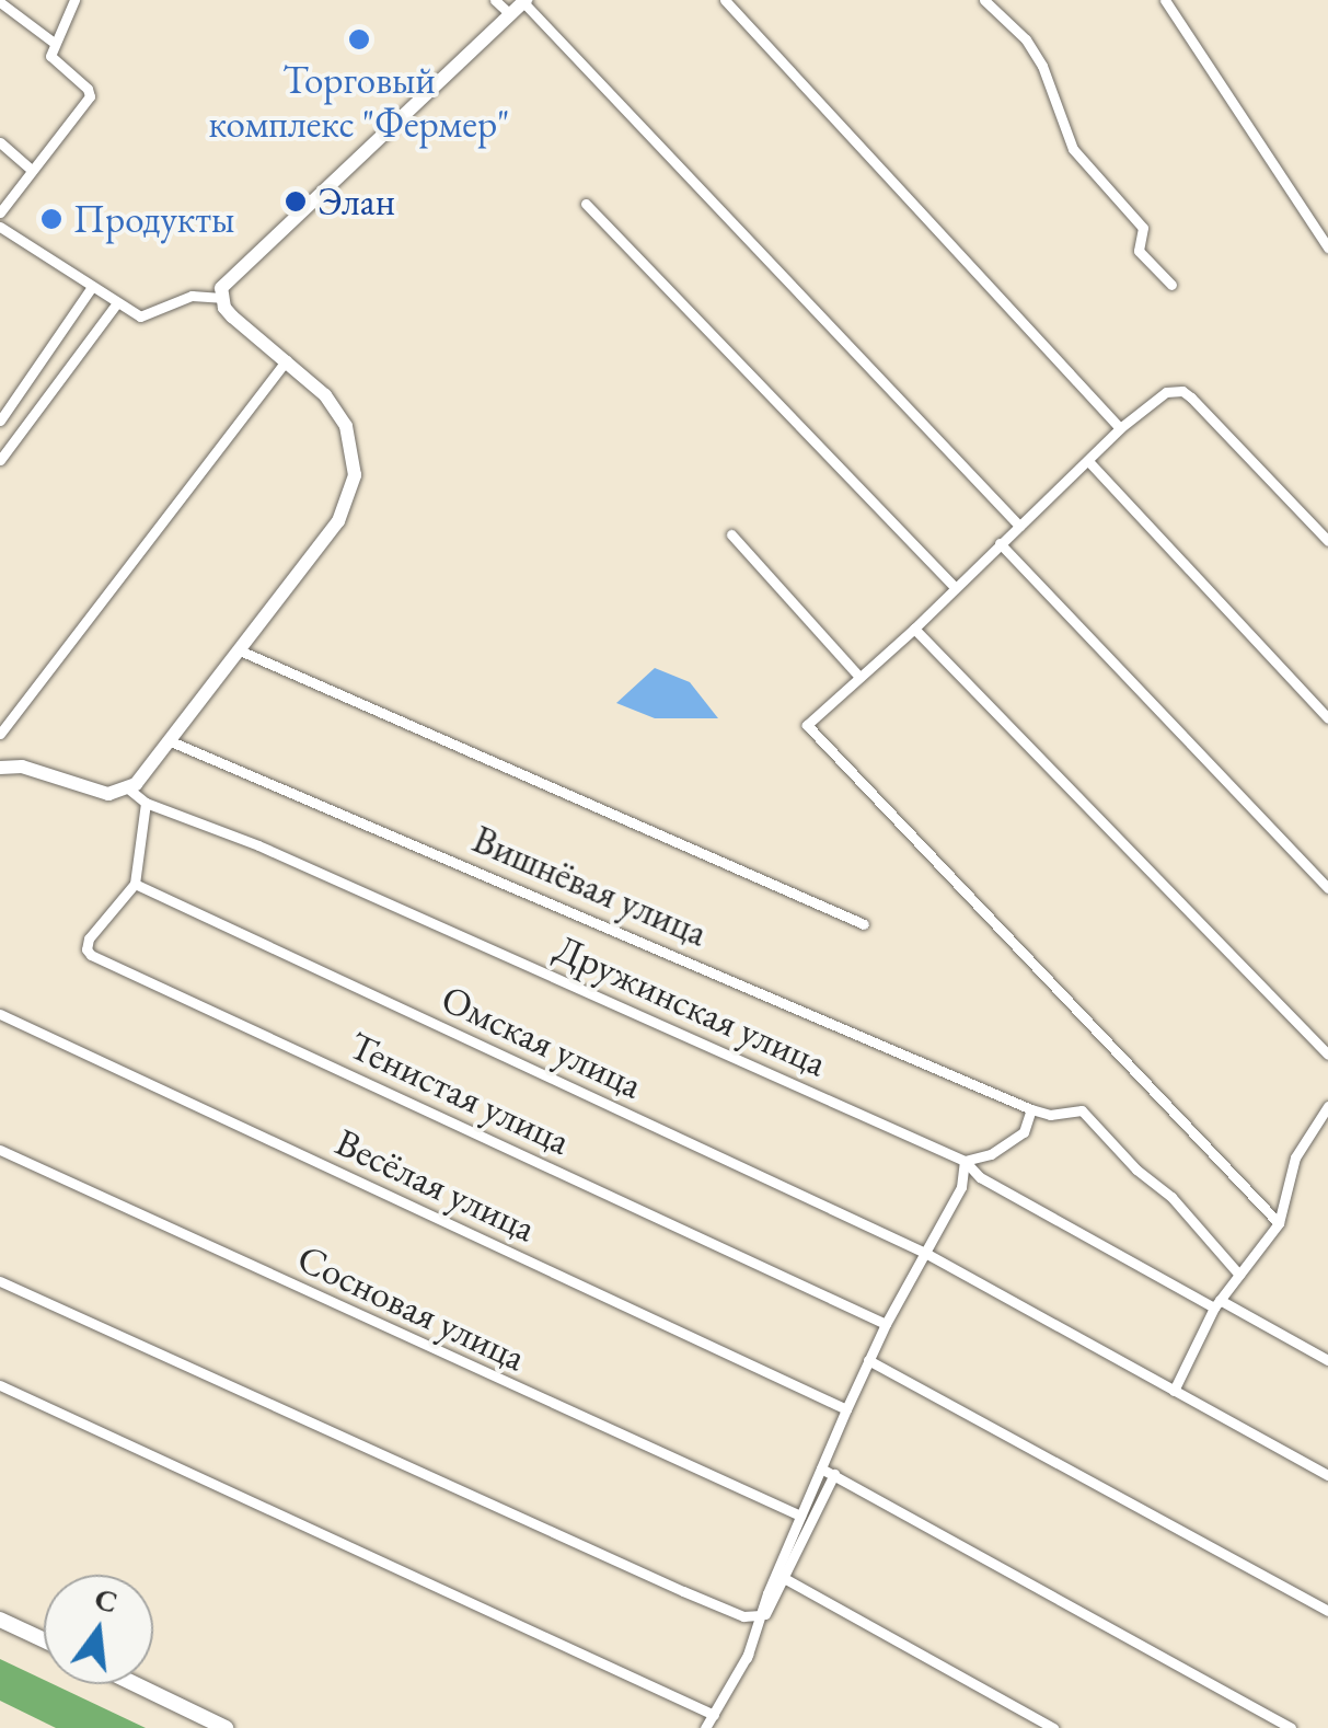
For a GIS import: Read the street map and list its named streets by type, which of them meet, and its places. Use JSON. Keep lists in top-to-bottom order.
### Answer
{
  "streets": {
    "street": [
      "Вишнёвая улица",
      "Дружинская улица",
      "Омская улица",
      "Тенистая улица",
      "Весёлая улица",
      "Сосновая улица"
    ]
  },
  "crossings": [
    ["Омская улица", "Тенистая улица"]
  ],
  "places": ["Торговый комплекс \"Фермер\"", "Элан", "Продукты"],
  "north": "top"
}
